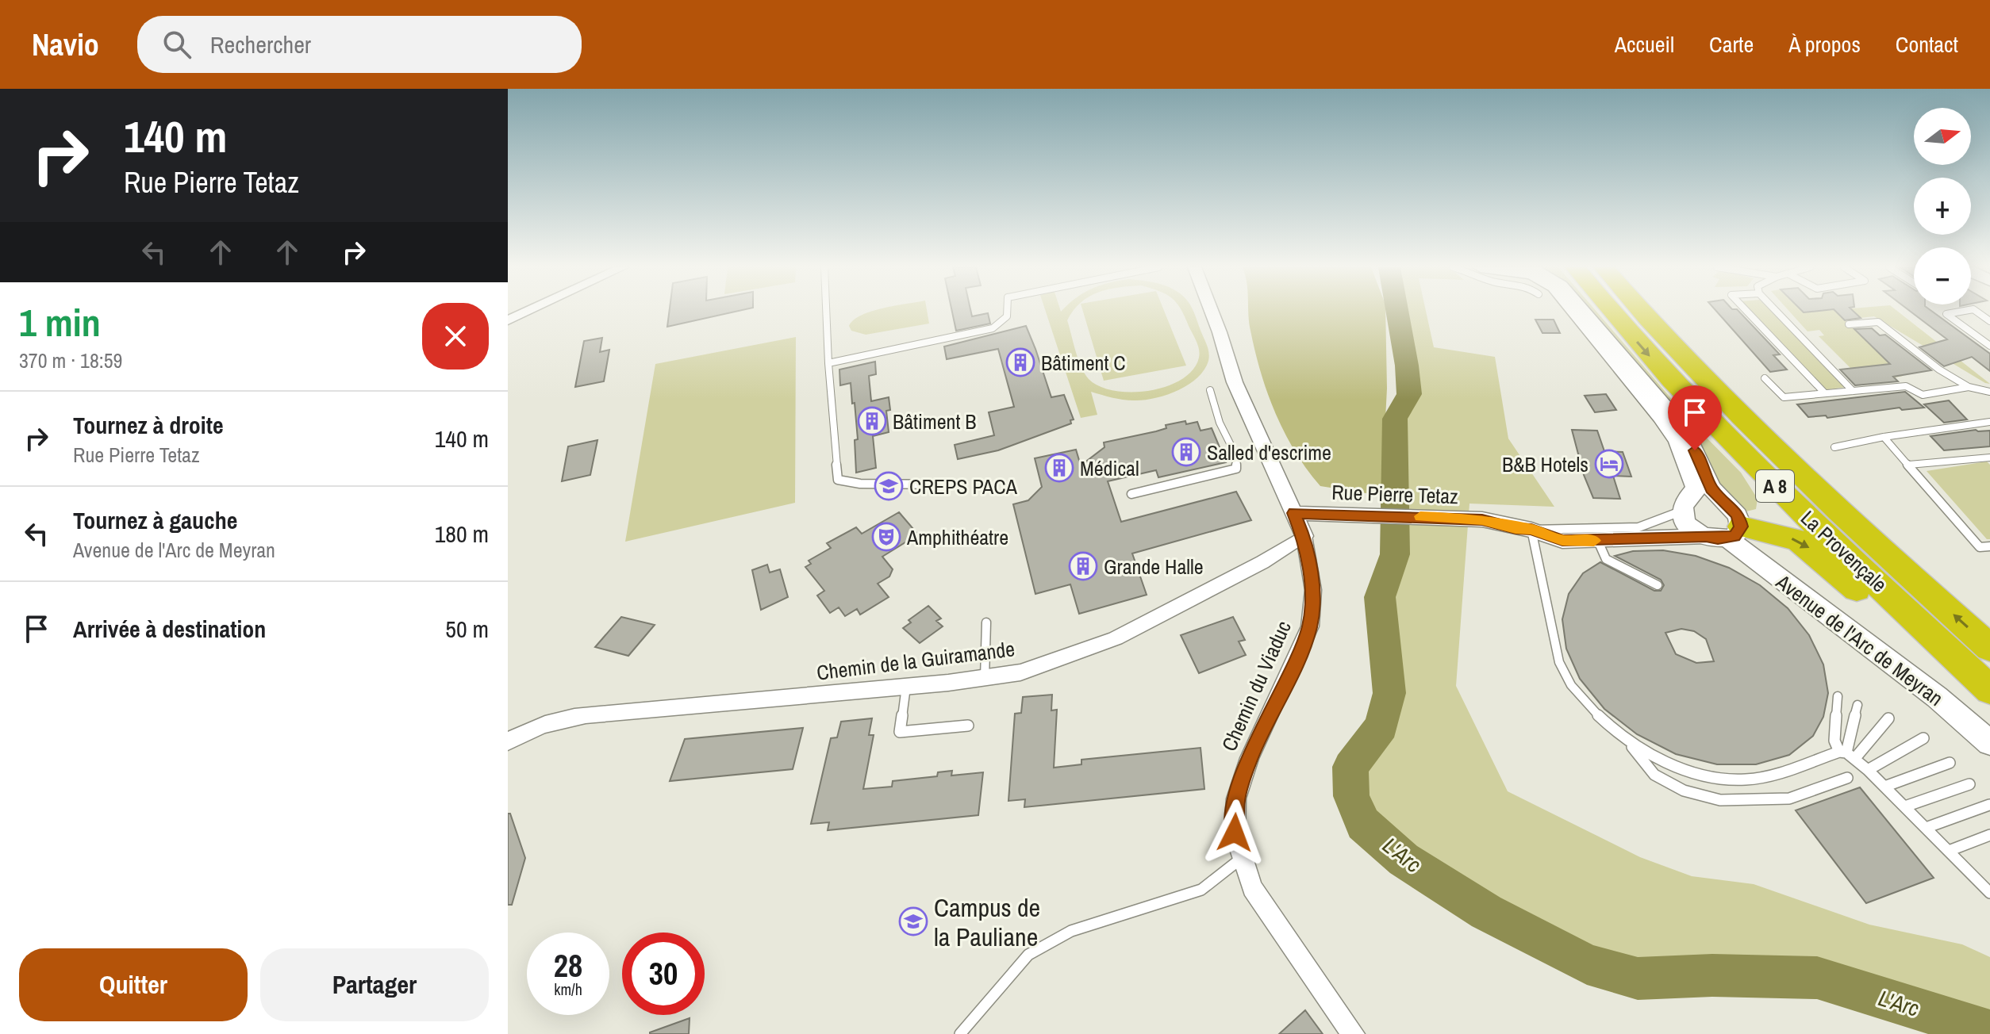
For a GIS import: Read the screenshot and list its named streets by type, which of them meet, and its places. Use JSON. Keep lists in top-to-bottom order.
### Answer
{
  "streets": {
    "highway": ["A 8", "La Provençale"],
    "main road": ["Avenue de l'Arc de Meyran"],
    "street": ["Rue Pierre Tetaz", "Chemin de la Guiramande", "Chemin du Viaduc"]
  },
  "crossings": [
    ["Rue Pierre Tetaz", "Avenue de l'Arc de Meyran"],
    ["Rue Pierre Tetaz", "Chemin du Viaduc"],
    ["Chemin de la Guiramande", "Chemin du Viaduc"]
  ],
  "water": ["L'Arc"],
  "places": {
    "building": [
      "Bâtiment C",
      "Bâtiment B",
      "Salled d'escrime",
      "Médical",
      "Grande Halle"
    ],
    "hotel": ["B&B Hotels"],
    "school or university": ["CREPS PACA", "Campus de la Pauliane"],
    "theatre": ["Amphithéatre"]
  },
  "north": "right",
  "page": {
    "header": "Navio",
    "search": "Rechercher",
    "nav": [
      "Accueil",
      "Carte",
      "À propos",
      "Contact"
    ],
    "turn": ["140 m", "Rue Pierre Tetaz"],
    "map_buttons": ["+", "−"],
    "heading": ["1 min", "370 m · 18:59"],
    "list": [
      {
        "name": "Tournez à droite",
        "note": "Rue Pierre Tetaz",
        "value": "140 m"
      },
      {
        "name": "Tournez à gauche",
        "note": "Avenue de l'Arc de Meyran",
        "value": "180 m"
      },
      {
        "name": "Arrivée à destination",
        "value": "50 m"
      }
    ],
    "speed": "28 km/h",
    "limit": "30",
    "buttons": ["Quitter", "Partager"]
  }
}
